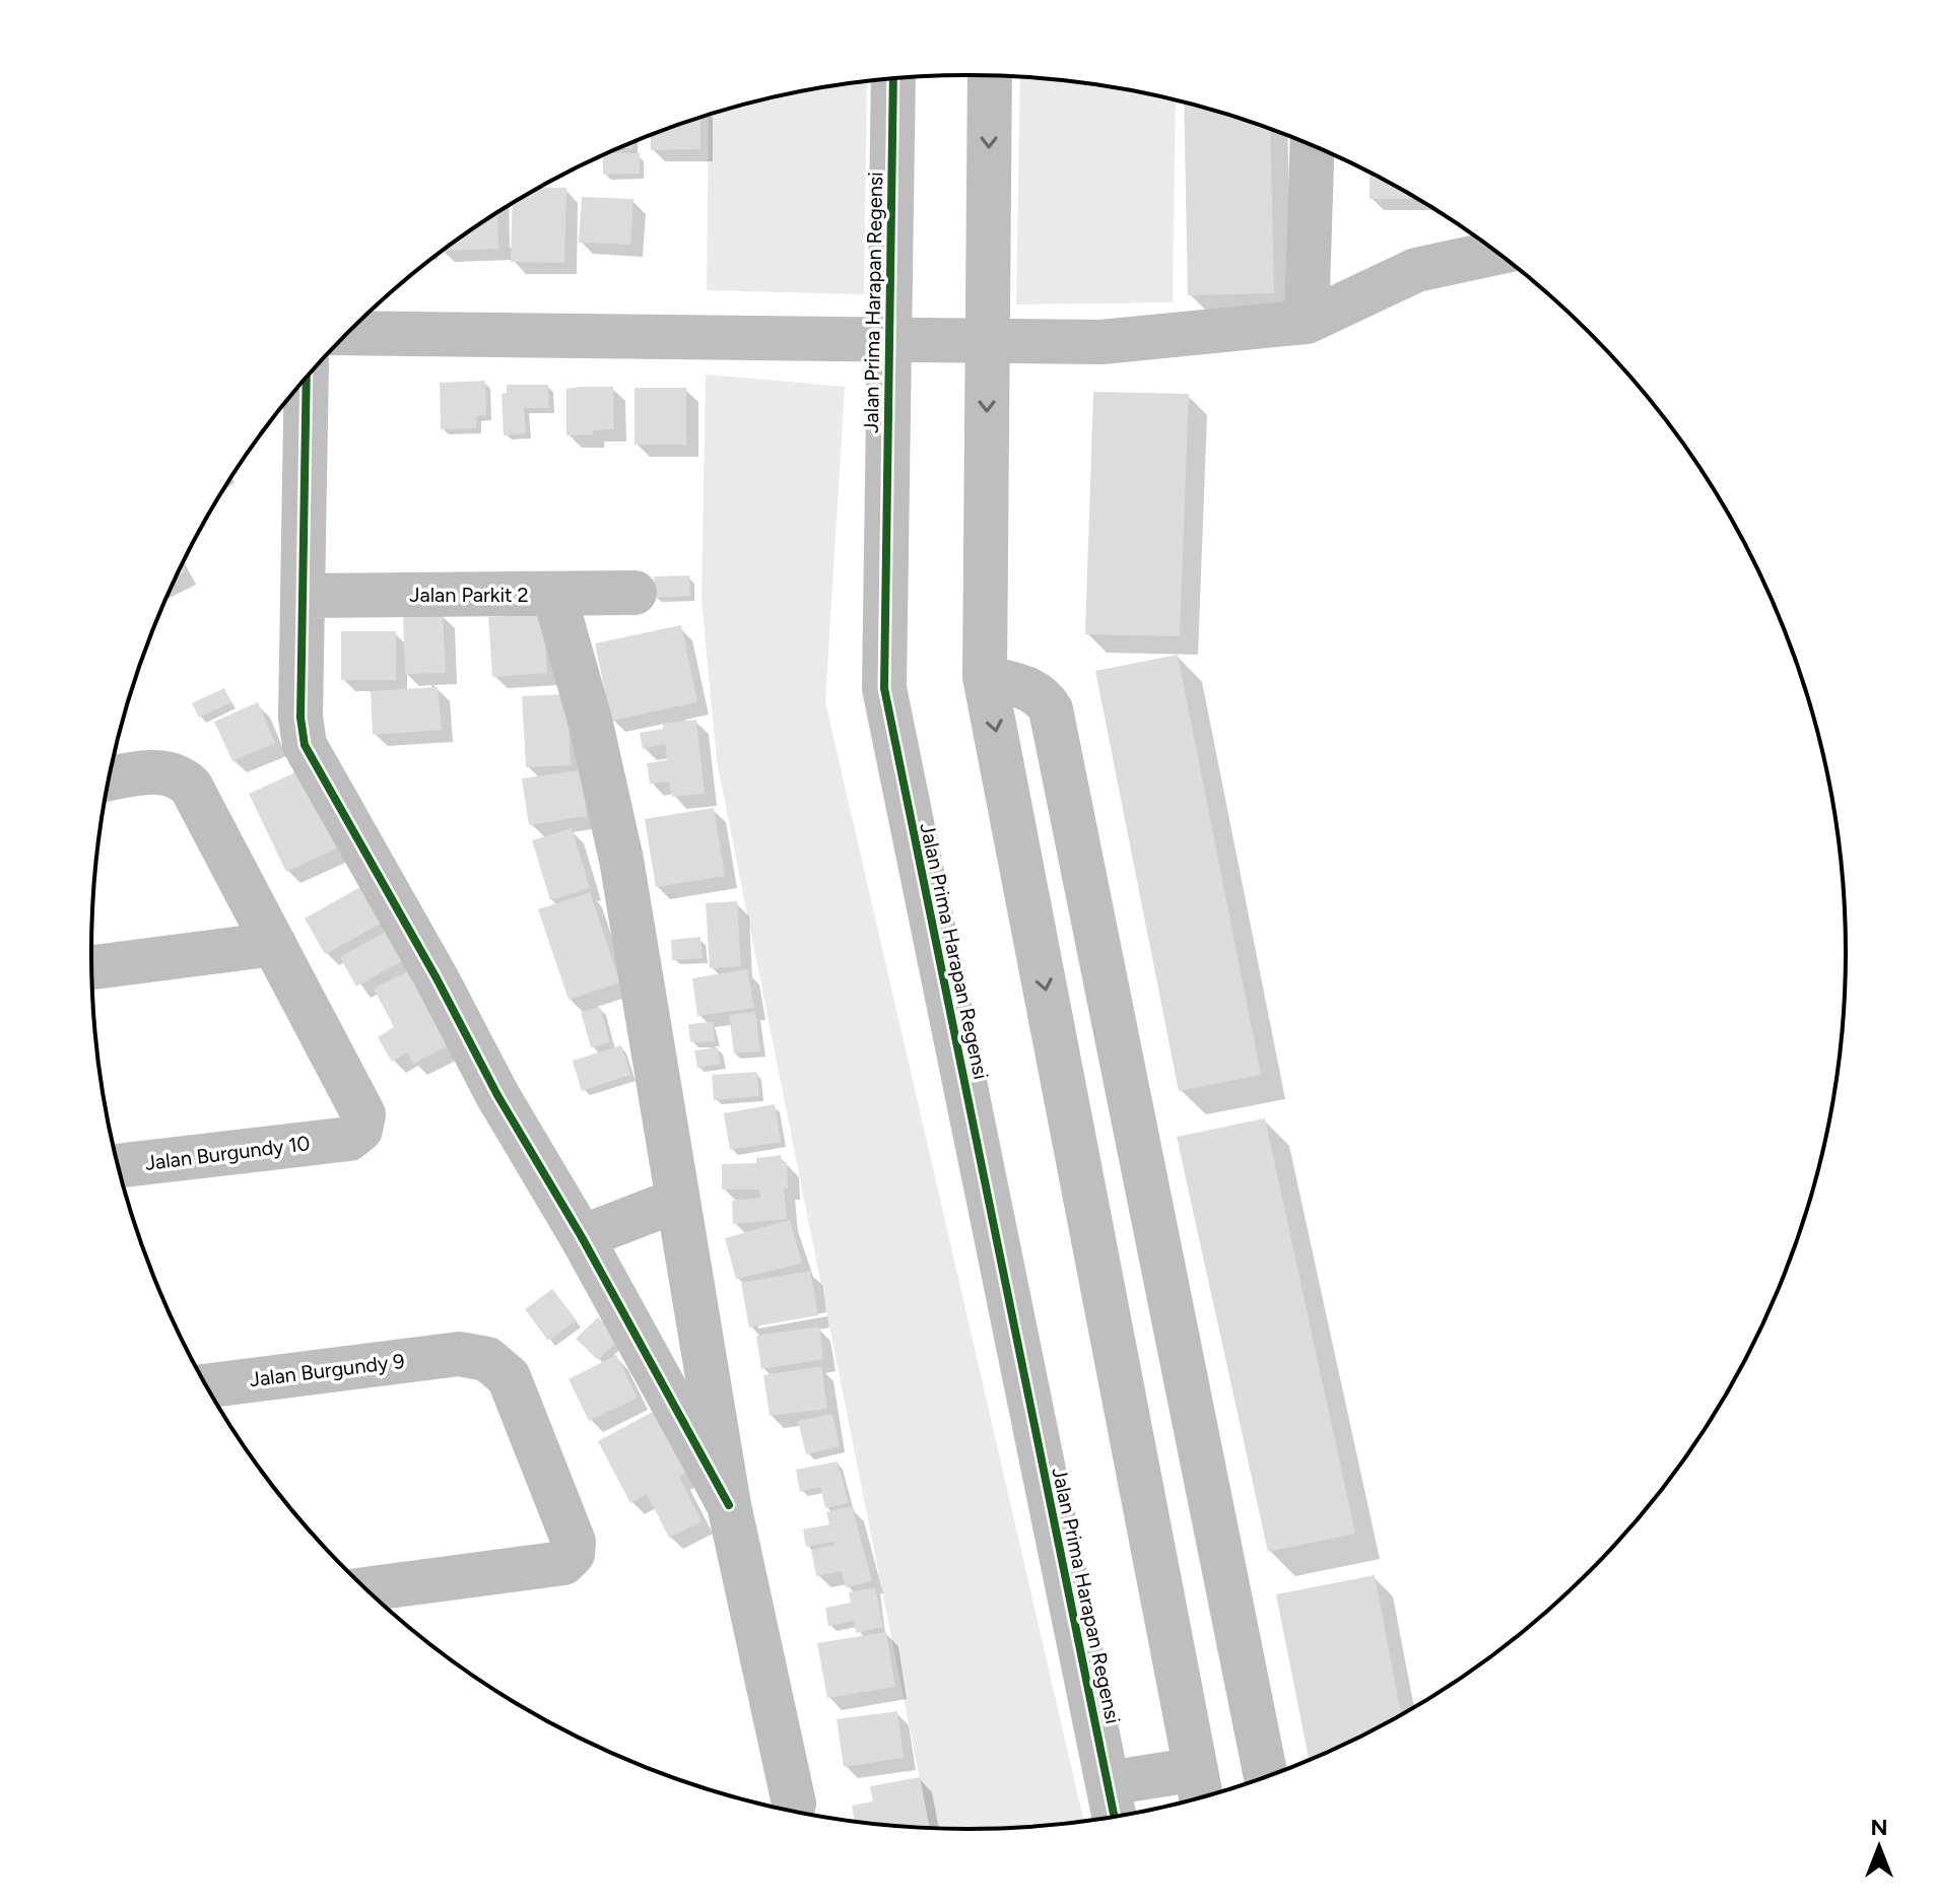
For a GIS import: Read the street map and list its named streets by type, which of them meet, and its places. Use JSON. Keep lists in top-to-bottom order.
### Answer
{
  "streets": {
    "street": [
      "Jalan Prima Harapan Regensi",
      "Jalan Parkit 2",
      "Jalan Burgundy 10",
      "Jalan Burgundy 9"
    ]
  },
  "north": "top"
}
